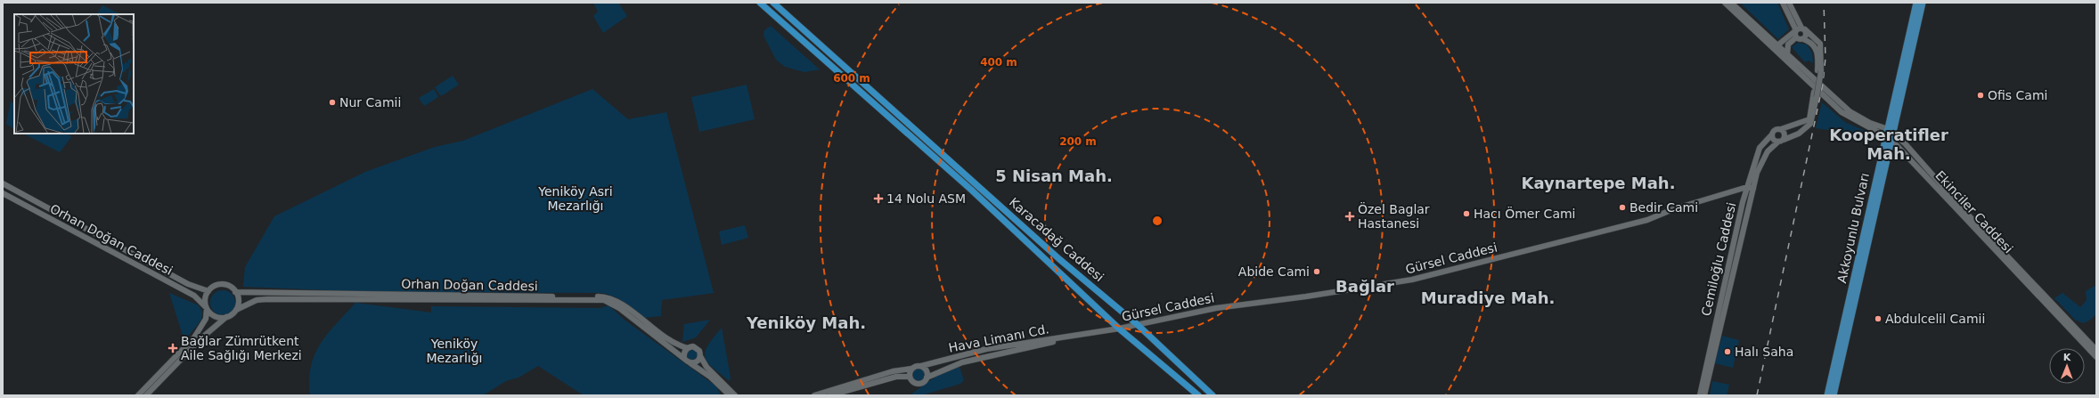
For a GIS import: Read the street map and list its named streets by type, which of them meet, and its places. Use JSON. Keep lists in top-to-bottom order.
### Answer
{
  "streets": {
    "highway": ["Karacadağ Caddesi"],
    "main road": [
      "Ekinciler Caddesi",
      "Akkoyunlu Bulvarı",
      "Orhan Doğan Caddesi",
      "Gürsel Caddesi",
      "Cemiloğlu Caddesi",
      "Hava Limanı Cd."
    ]
  },
  "crossings": [
    ["Ekinciler Caddesi", "Akkoyunlu Bulvarı"],
    ["Karacadağ Caddesi", "Gürsel Caddesi"],
    ["Gürsel Caddesi", "Cemiloğlu Caddesi"],
    ["Gürsel Caddesi", "Hava Limanı Cd."]
  ],
  "districts": [
    "Kooperatifler Mah.",
    "5 Nisan Mah.",
    "Kaynartepe Mah.",
    "Bağlar",
    "Muradiye Mah.",
    "Yeniköy Mah."
  ],
  "parks": ["Yeniköy Asri Mezarlığı", "Yeniköy Mezarlığı"],
  "places": {
    "other": [
      "Ofis Cami",
      "Nur Camii",
      "Bedir Cami",
      "Hacı Ömer Cami",
      "Abide Cami",
      "Abdulcelil Camii",
      "Halı Saha"
    ],
    "health": ["14 Nolu ASM", "Özel Baglar Hastanesi", "Bağlar Zümrütkent Aile Sağlığı Merkezi"]
  },
  "north": "top",
  "rings": ["400 m", "600 m", "200 m"]
}
